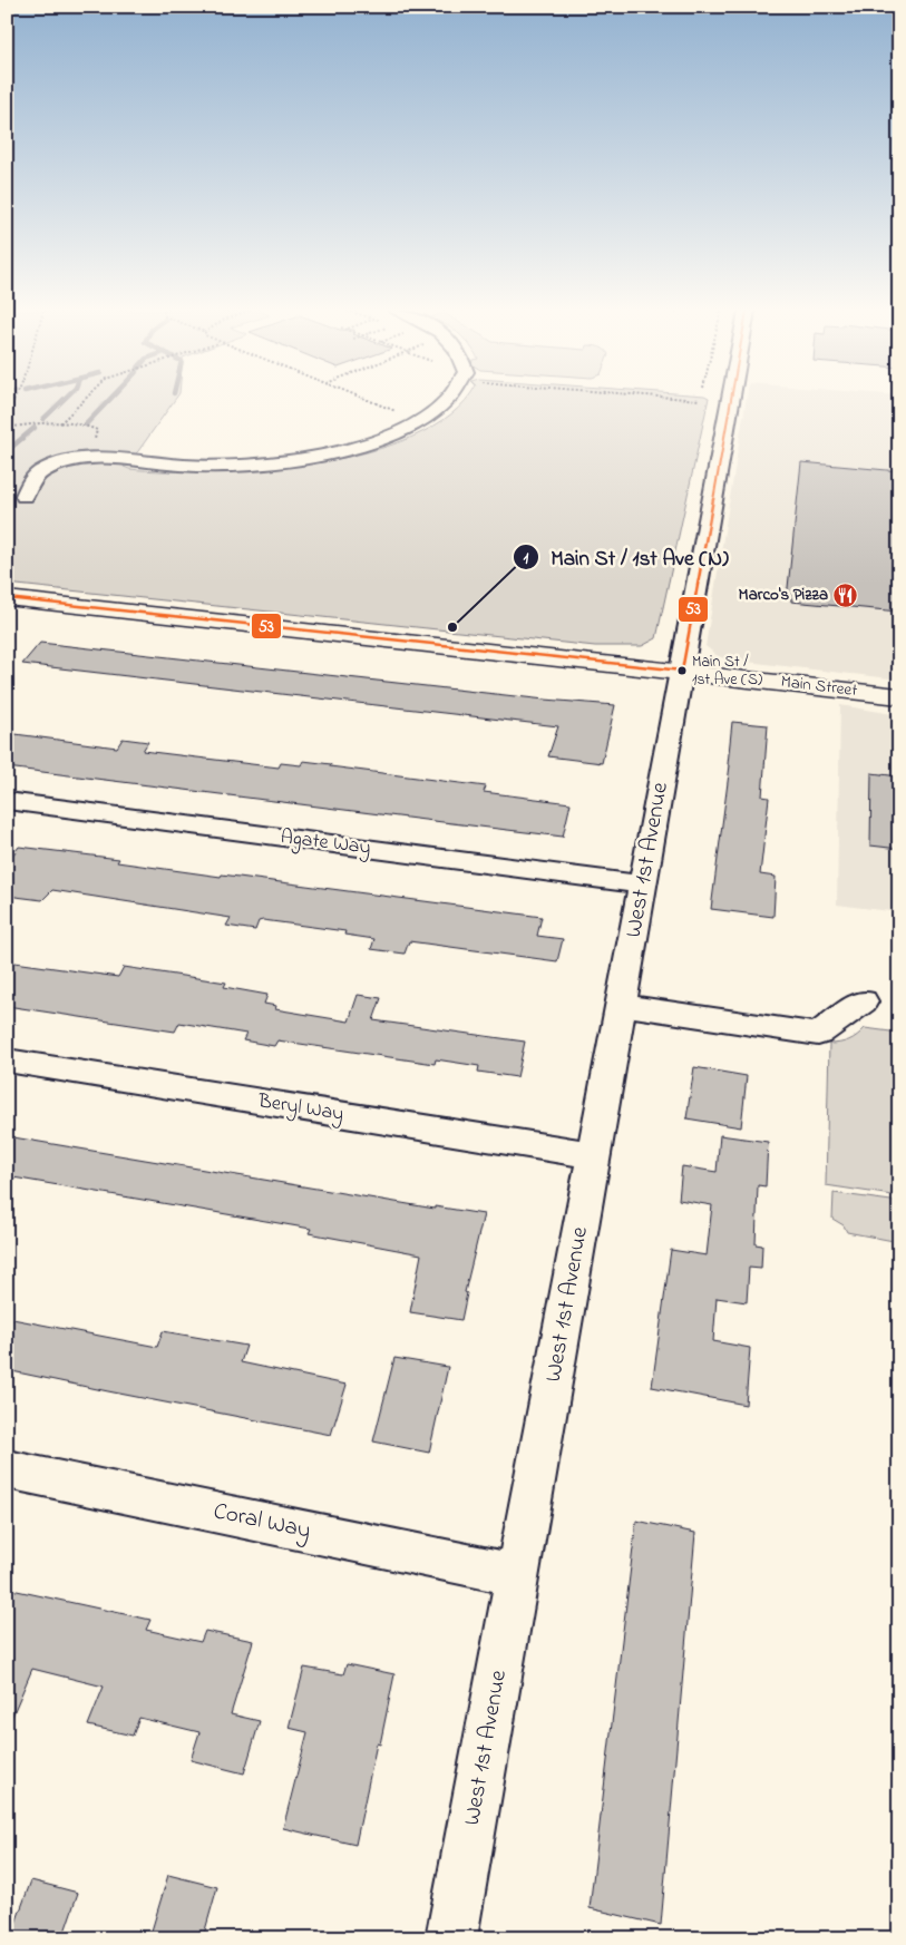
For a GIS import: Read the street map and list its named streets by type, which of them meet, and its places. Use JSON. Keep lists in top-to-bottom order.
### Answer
{
  "streets": {
    "main road": ["Main Street"],
    "street": [
      "Agate Way",
      "West 1st Avenue",
      "Beryl Way",
      "Coral Way"
    ]
  },
  "crossings": [
    ["Main Street", "West 1st Avenue"],
    ["Agate Way", "West 1st Avenue"],
    ["West 1st Avenue", "Beryl Way"],
    ["West 1st Avenue", "Coral Way"]
  ],
  "places": {
    "restaurant": ["Marco's Pizza"],
    "other": ["Main St / 1st Ave (N)", "Main St / 1st Ave (S)"]
  },
  "lines": ["transit line 53"]
}
